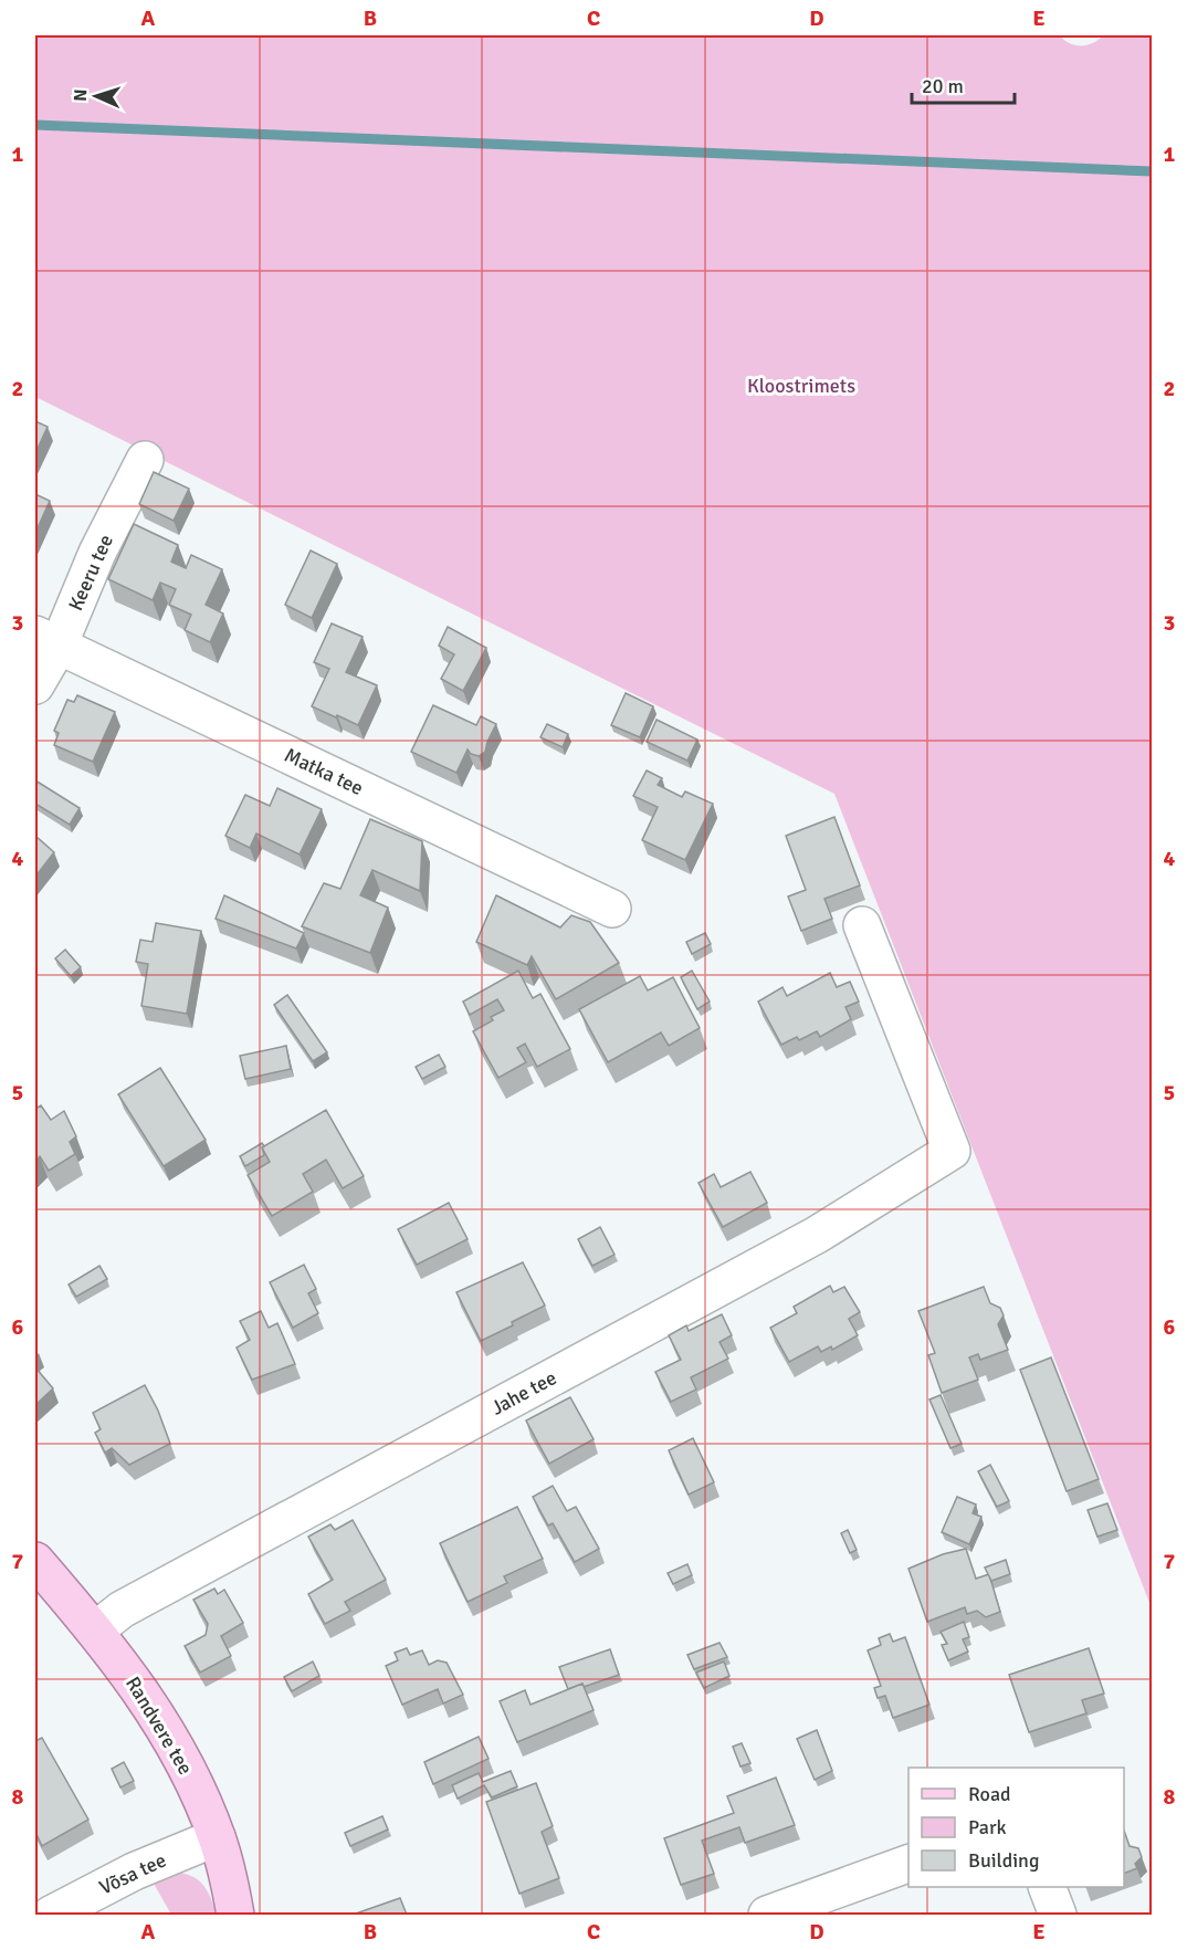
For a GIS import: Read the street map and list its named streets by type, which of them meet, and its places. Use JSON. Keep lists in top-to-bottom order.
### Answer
{
  "streets": {
    "main road": ["Randvere tee"],
    "street": [
      "Keeru tee",
      "Matka tee",
      "Jahe tee",
      "Võsa tee"
    ]
  },
  "crossings": [
    ["Keeru tee", "Matka tee"],
    ["Jahe tee", "Randvere tee"],
    ["Randvere tee", "Võsa tee"]
  ],
  "parks": ["Kloostrimets"],
  "legend": ["Road", "Park", "Building"],
  "scale_bar": "20 m",
  "north": "left",
  "grid": {
    "columns": [
      "A",
      "B",
      "C",
      "D",
      "E"
    ],
    "rows": [
      "1",
      "2",
      "3",
      "4",
      "5",
      "6",
      "7",
      "8"
    ]
  }
}
